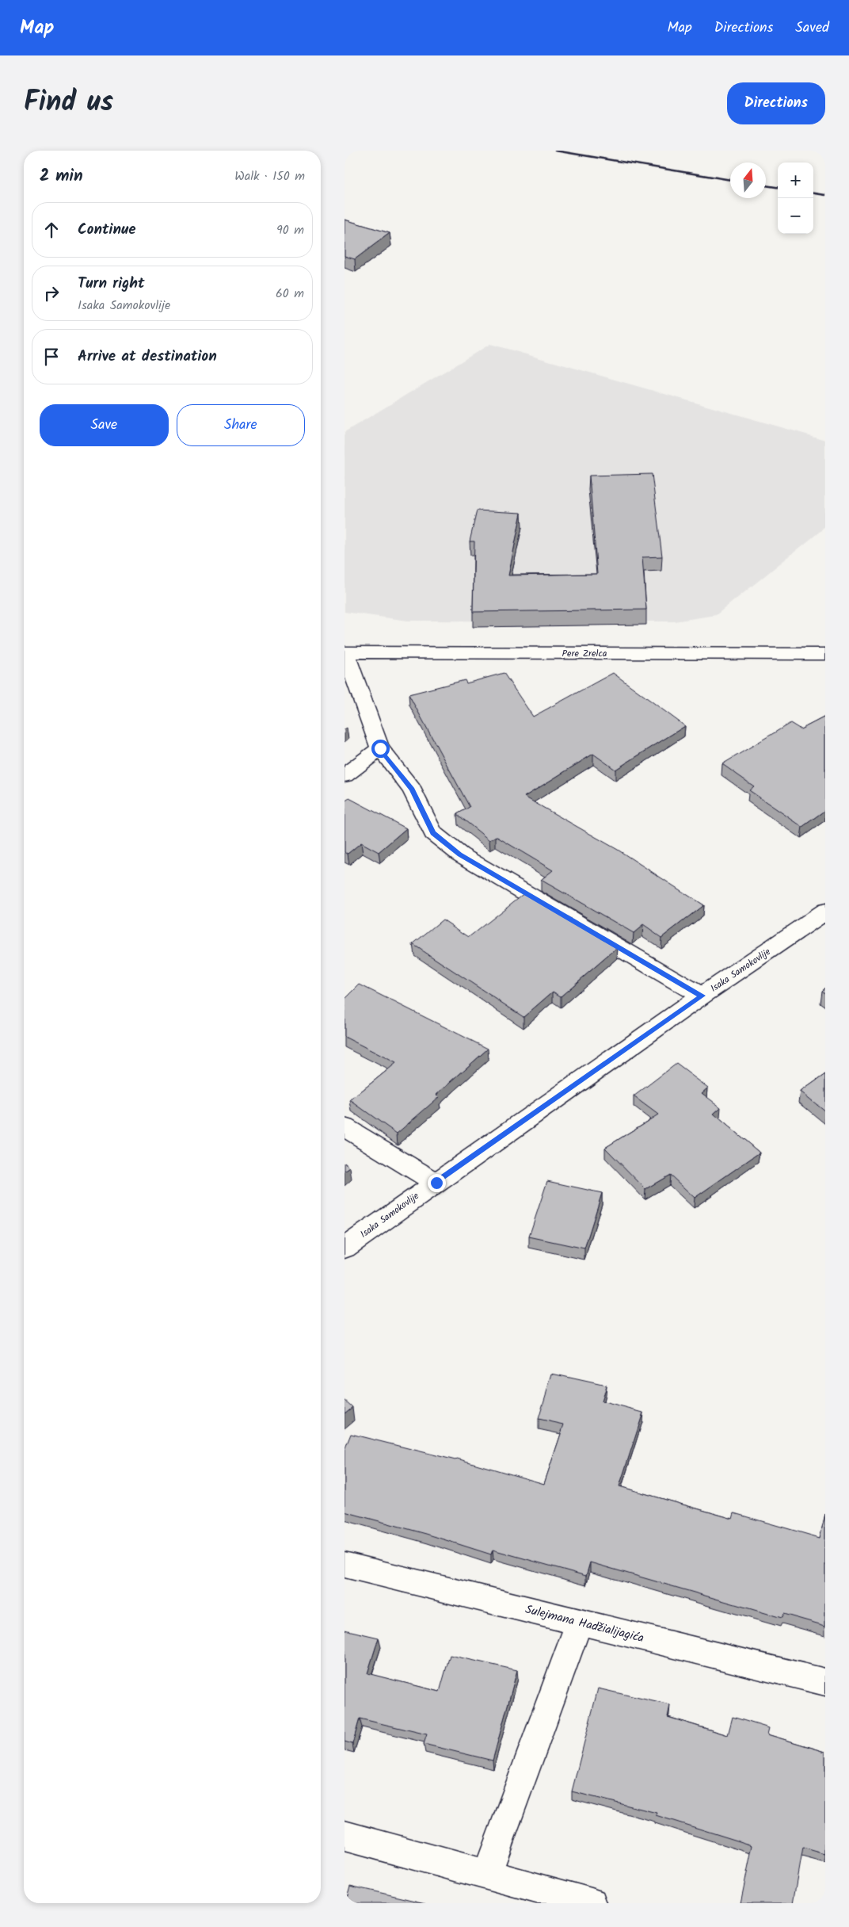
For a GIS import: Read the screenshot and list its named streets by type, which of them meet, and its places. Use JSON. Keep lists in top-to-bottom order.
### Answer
{
  "streets": {
    "street": ["Pere Zrelca", "Isaka Samokovlije", "Sulejmana Hadžialijagića"]
  },
  "north": "top",
  "page": {
    "header": "Map",
    "nav": ["Map", "Directions", "Saved"],
    "title": "Find us",
    "buttons": [
      "Directions",
      ["Save", "Share"]
    ],
    "heading": ["2 min", "Walk · 150 m"],
    "map_buttons": ["+", "−"],
    "list": [
      ["Continue", "90 m"],
      ["Turn right", "Isaka Samokovlije", "60 m"],
      "Arrive at destination"
    ]
  }
}
